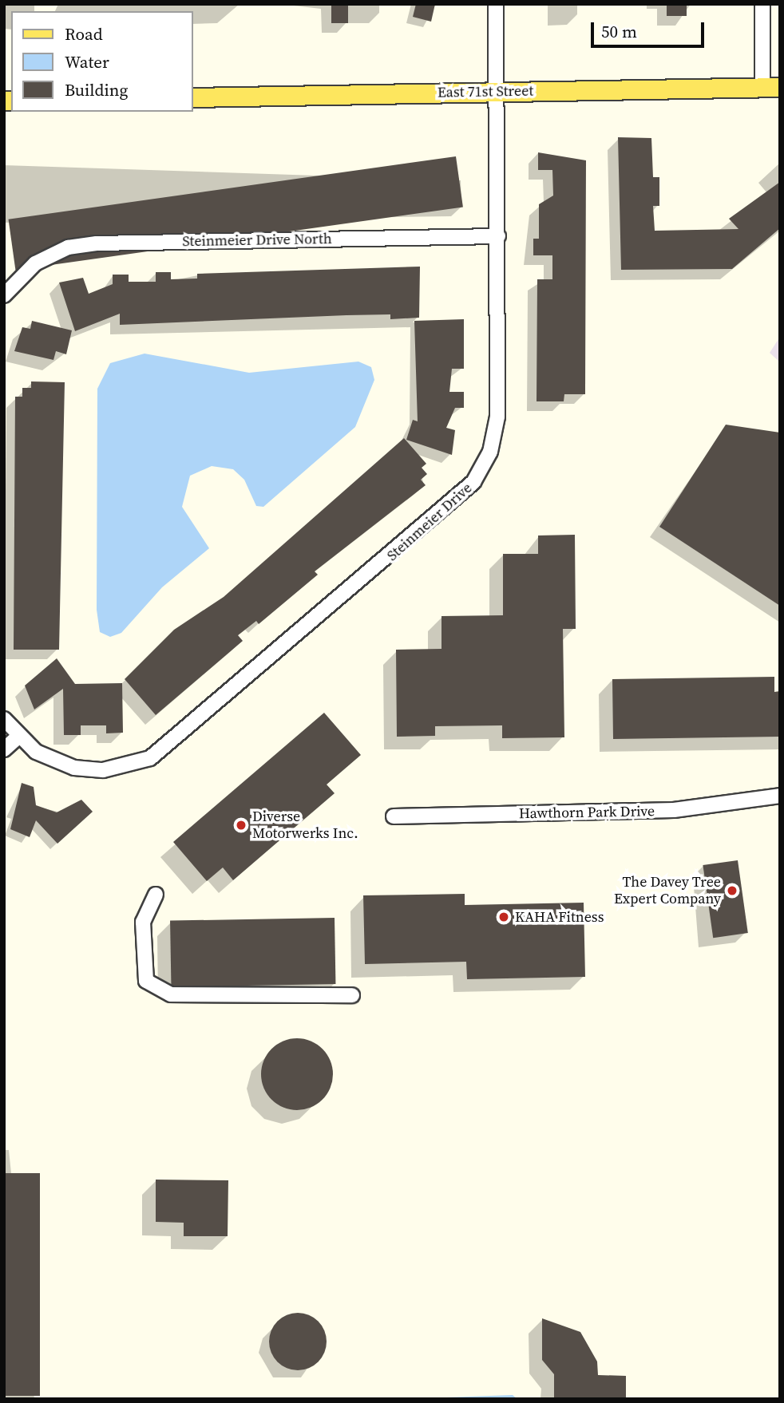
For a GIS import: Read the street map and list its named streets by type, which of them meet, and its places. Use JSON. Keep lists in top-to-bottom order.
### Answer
{
  "streets": {
    "main road": ["East 71st Street"],
    "street": ["Steinmeier Drive North", "Steinmeier Drive", "Hawthorn Park Drive"]
  },
  "crossings": [
    ["East 71st Street", "Steinmeier Drive"],
    ["Steinmeier Drive North", "Steinmeier Drive"]
  ],
  "places": ["Diverse Motorwerks Inc.", "The Davey Tree Expert Company", "KAHA Fitness"],
  "legend": ["Road", "Water", "Building"],
  "scale_bar": "50 m"
}
